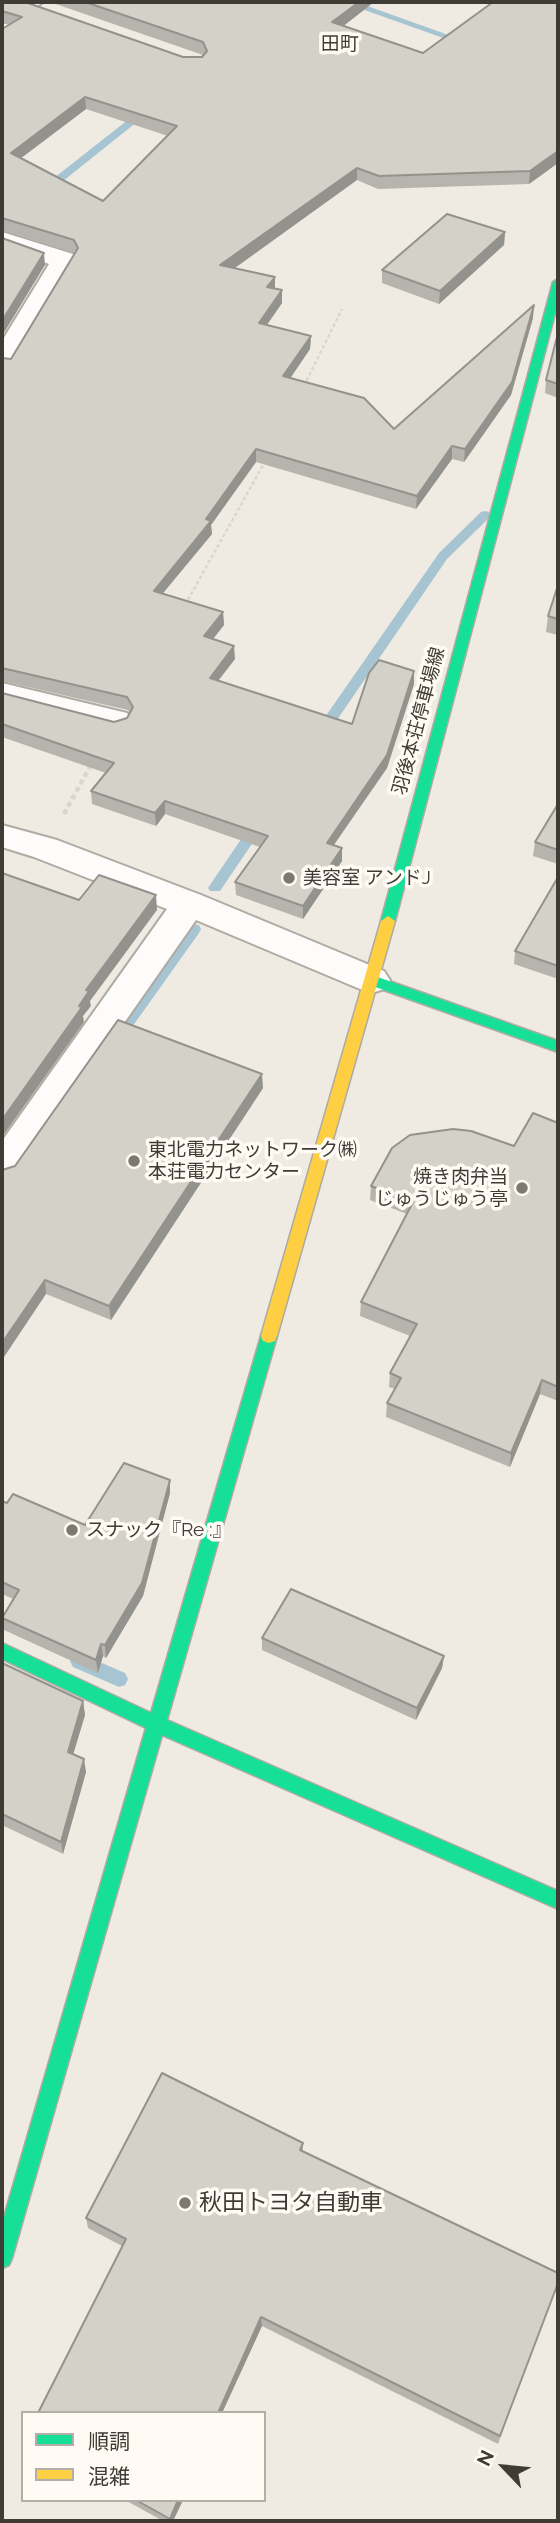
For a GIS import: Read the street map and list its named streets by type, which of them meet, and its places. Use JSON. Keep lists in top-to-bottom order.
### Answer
{
  "streets": {
    "street": ["羽後本荘停車場線"]
  },
  "districts": ["田町"],
  "places": [
    "美容室 アンドJ",
    "東北電力ネットワーク㈱ 本荘電力センター",
    "焼き肉弁当 じゅうじゅう亭",
    "スナック『Re :』",
    "秋田トヨタ自動車"
  ],
  "legend": ["順調", "混雑"],
  "north": "top left"
}
